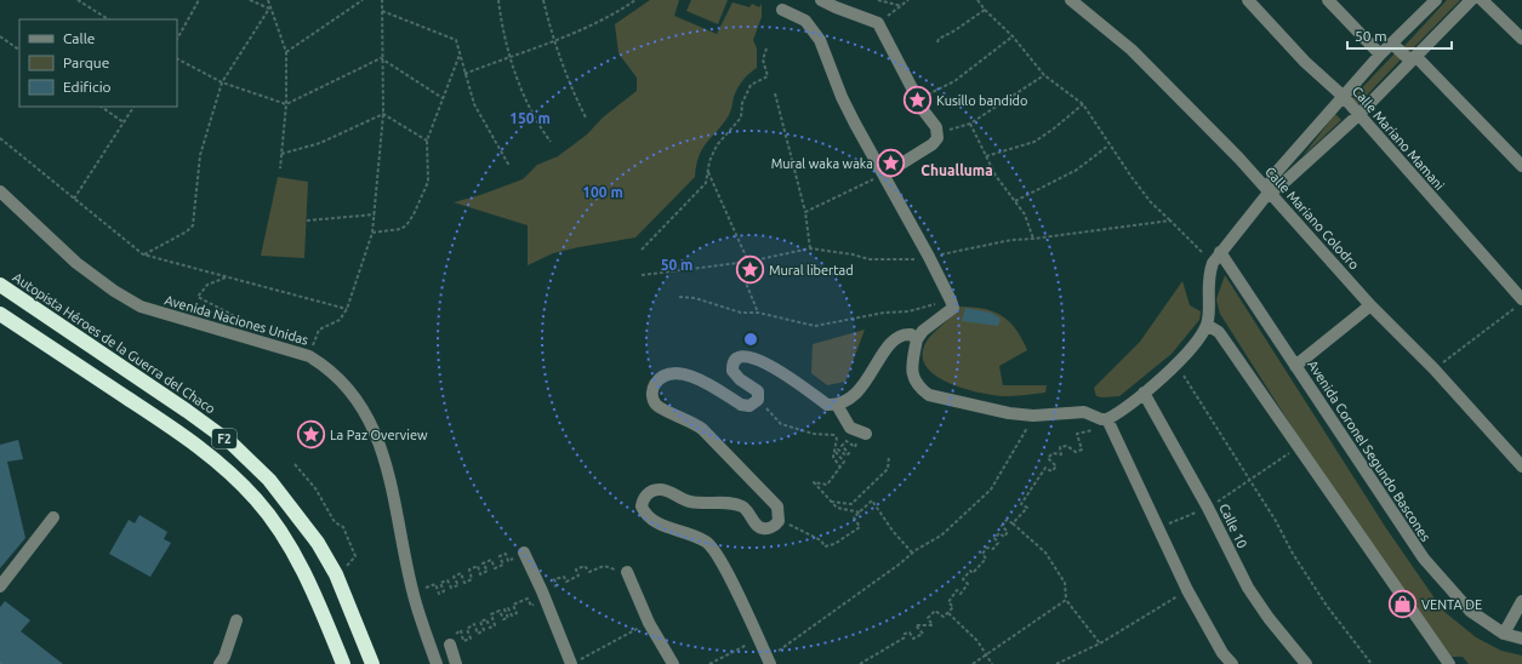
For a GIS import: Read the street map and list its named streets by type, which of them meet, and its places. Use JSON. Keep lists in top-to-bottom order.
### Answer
{
  "streets": {
    "highway": ["Autopista Héroes de la Guerra del Chaco", "F2"],
    "street": [
      "Calle Mariano Mamani",
      "Calle Mariano Colodro",
      "Avenida Naciones Unidas",
      "Avenida Coronel Segundo Bascones",
      "Calle 10"
    ]
  },
  "districts": ["Chualluma"],
  "places": {
    "place": [
      "Kusillo bandido",
      "Mural waka waka",
      "Mural libertad",
      "La Paz Overview"
    ],
    "shop": ["VENTA DE"]
  },
  "legend": ["Calle", "Parque", "Edificio"],
  "scale_bar": "50 m",
  "rings": ["150 m", "100 m", "50 m"]
}
